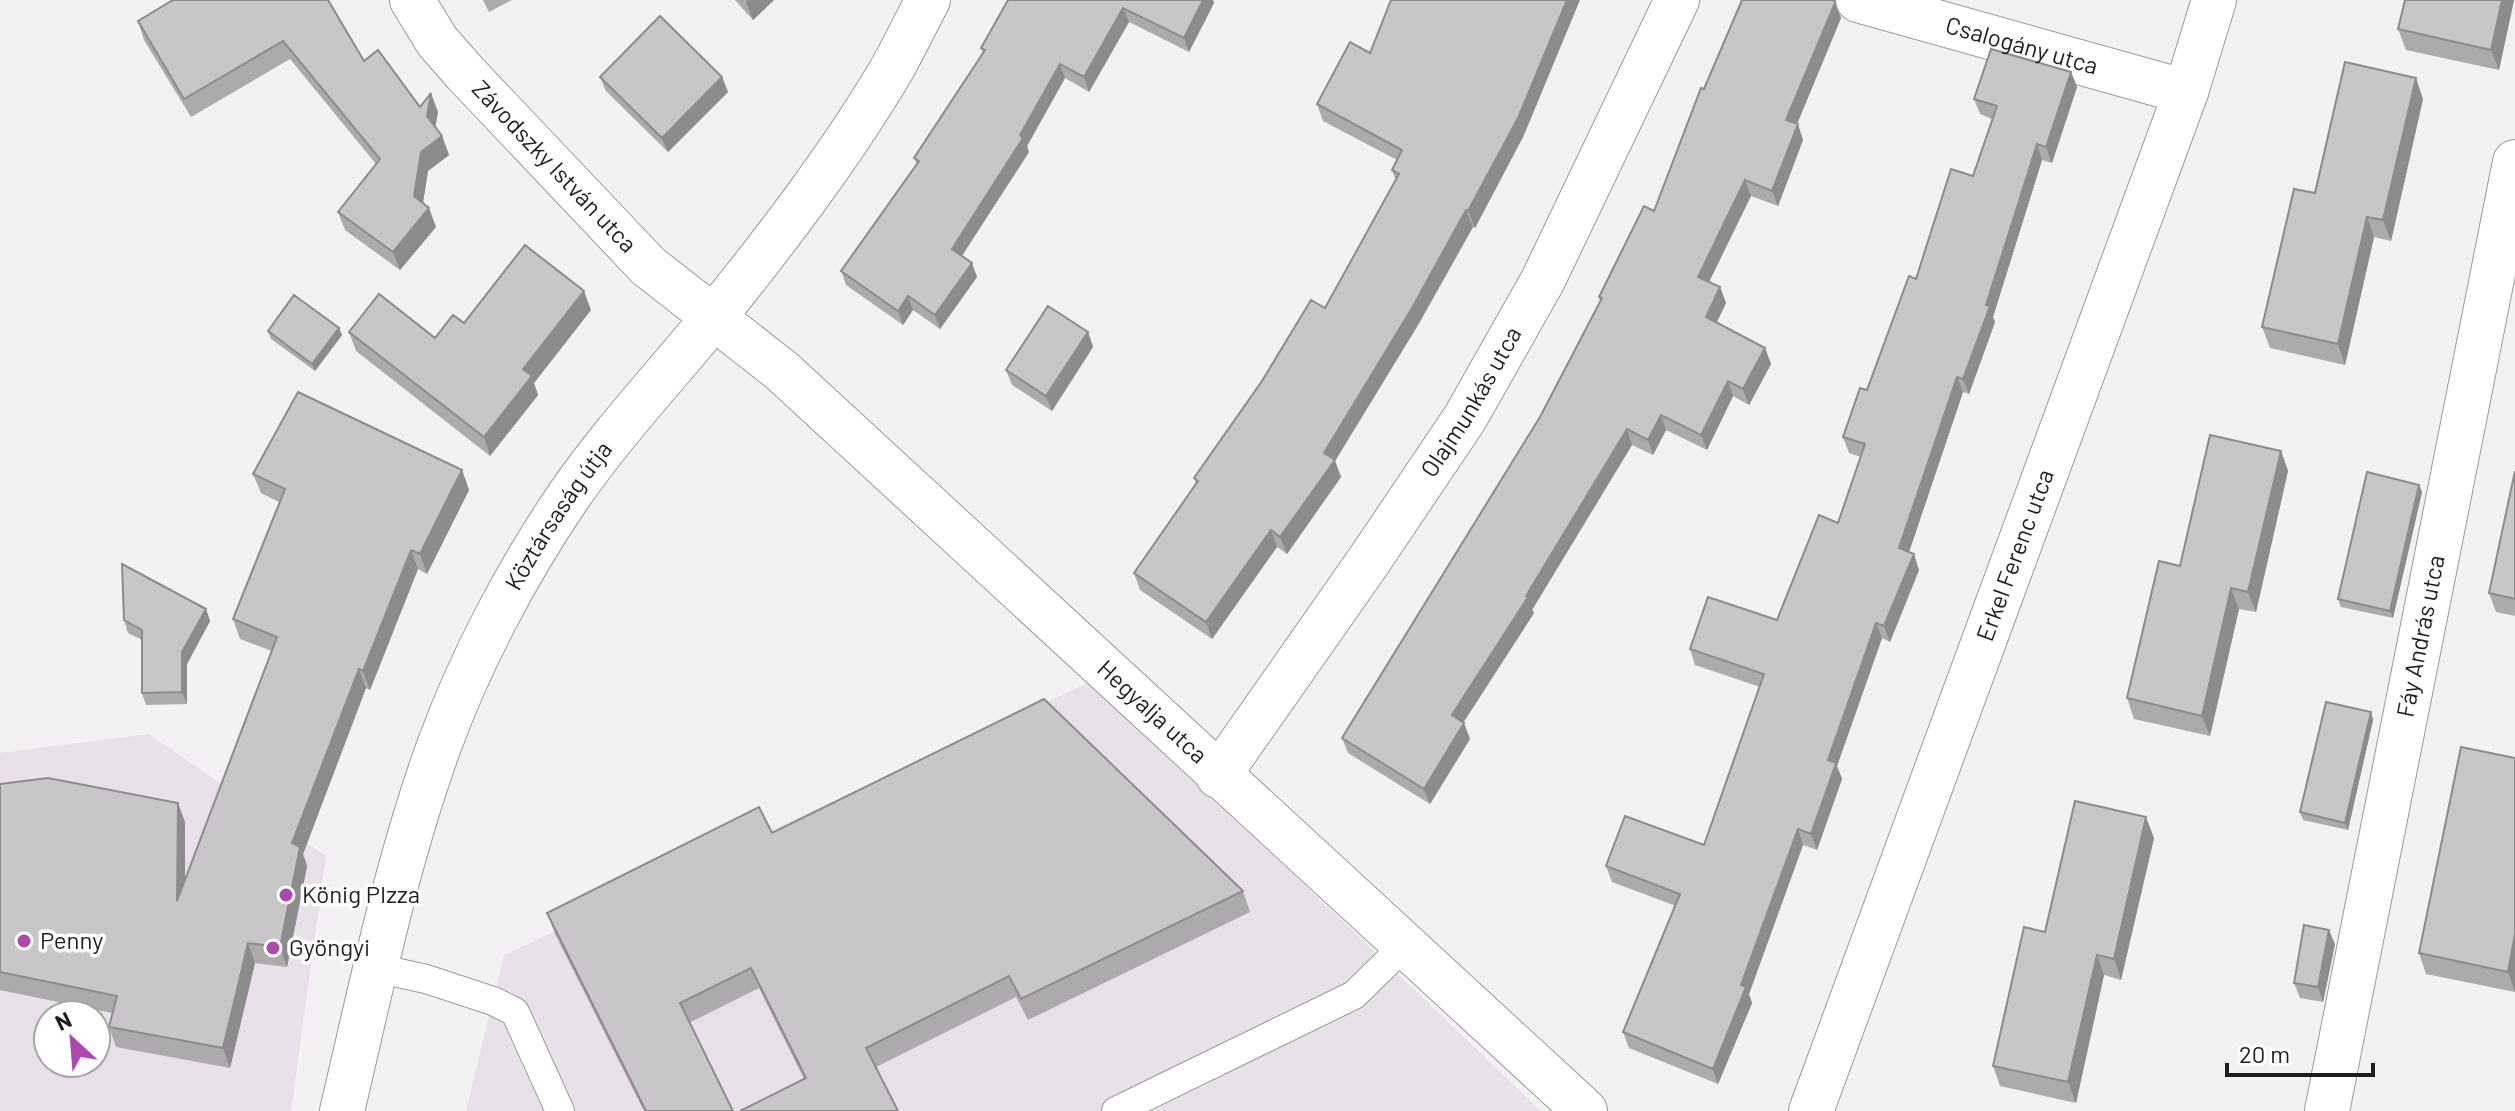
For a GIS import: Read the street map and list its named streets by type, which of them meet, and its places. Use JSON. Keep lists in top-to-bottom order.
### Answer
{
  "streets": {
    "street": [
      "Csalogány utca",
      "Závodszky István utca",
      "Olajmunkás utca",
      "Köztársaság útja",
      "Erkel Ferenc utca",
      "Fáy András utca",
      "Hegyalja utca"
    ]
  },
  "crossings": [
    ["Csalogány utca", "Erkel Ferenc utca"],
    ["Závodszky István utca", "Köztársaság útja"],
    ["Závodszky István utca", "Hegyalja utca"],
    ["Olajmunkás utca", "Hegyalja utca"],
    ["Köztársaság útja", "Hegyalja utca"]
  ],
  "places": ["König PIzza", "Penny", "Gyöngyi"],
  "scale_bar": "20 m",
  "north": "top left"
}
